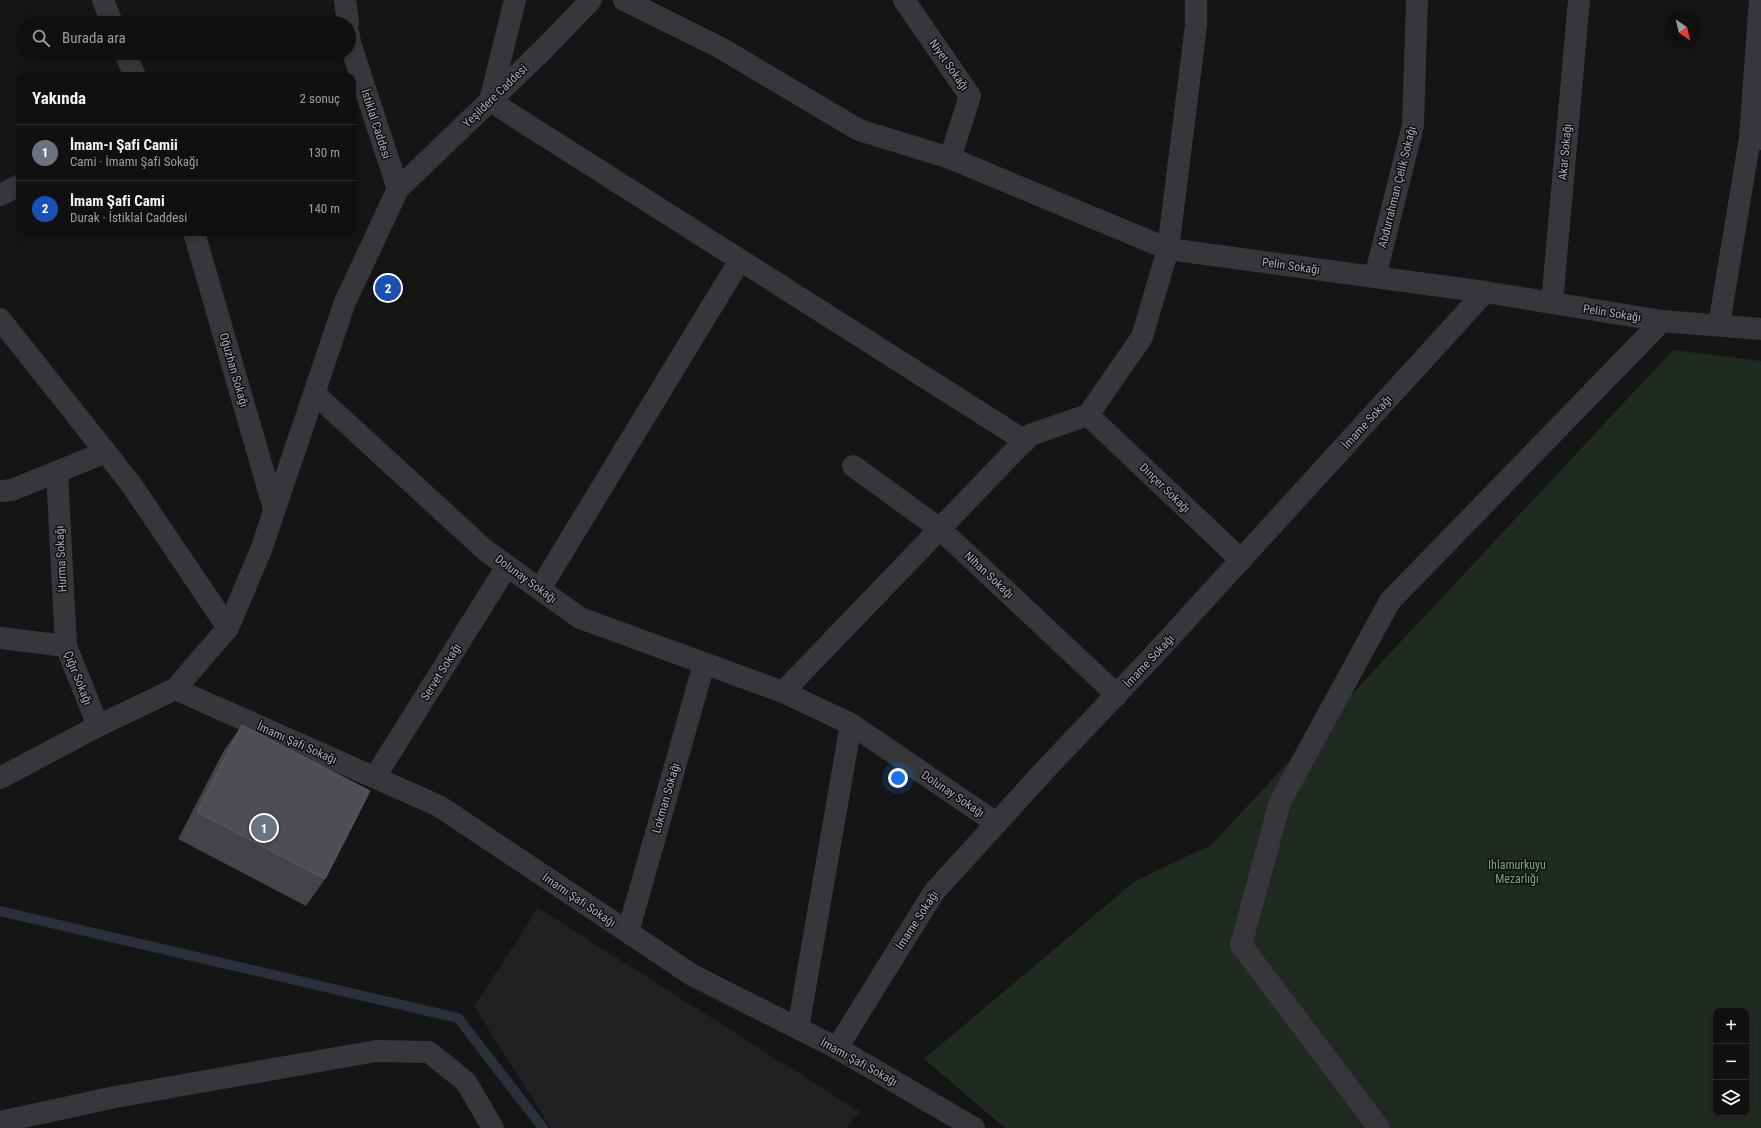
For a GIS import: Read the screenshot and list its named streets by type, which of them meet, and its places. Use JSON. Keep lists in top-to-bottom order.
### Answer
{
  "streets": {
    "street": [
      "Niyet Sokağı",
      "Yeşildere Caddesi",
      "İstiklal Caddesi",
      "Akar Sokağı",
      "Abdurrahman Çelik Sokağı",
      "Pelin Sokağı",
      "Oğuzhan Sokağı",
      "İmame Sokağı",
      "Dinçer Sokağı",
      "Hurma Sokağı",
      "Nihan Sokağı",
      "Dolunay Sokağı",
      "Servet Sokağı",
      "Çığır Sokağı",
      "İmamı Şafi Sokağı",
      "Lokman Sokağı"
    ]
  },
  "crossings": [
    ["Niyet Sokağı", "Pelin Sokağı"],
    ["Yeşildere Caddesi", "İstiklal Caddesi"],
    ["Akar Sokağı", "Pelin Sokağı"],
    ["Abdurrahman Çelik Sokağı", "Pelin Sokağı"],
    ["Pelin Sokağı", "İmame Sokağı"],
    ["İmame Sokağı", "Dinçer Sokağı"],
    ["İmame Sokağı", "Nihan Sokağı"],
    ["İmame Sokağı", "Dolunay Sokağı"],
    ["İmame Sokağı", "İmamı Şafi Sokağı"],
    ["Hurma Sokağı", "Çığır Sokağı"],
    ["Dolunay Sokağı", "Servet Sokağı"],
    ["Dolunay Sokağı", "Lokman Sokağı"],
    ["Servet Sokağı", "İmamı Şafi Sokağı"],
    ["İmamı Şafi Sokağı", "Lokman Sokağı"]
  ],
  "parks": ["Ihlamurkuyu Mezarlığı"],
  "north": "bottom right",
  "page": {
    "search": "Burada ara",
    "heading": ["Yakında", "2 sonuç"],
    "list": [
      {
        "mark": "1",
        "name": "İmam-ı Şafi Camii",
        "note": "Cami · İmamı Şafi Sokağı",
        "value": "130 m"
      },
      {
        "mark": "2",
        "name": "İmam Şafi Cami",
        "note": "Durak · İstiklal Caddesi",
        "value": "140 m"
      }
    ],
    "pins": ["2", "1"],
    "map_buttons": ["+", "−"]
  }
}
